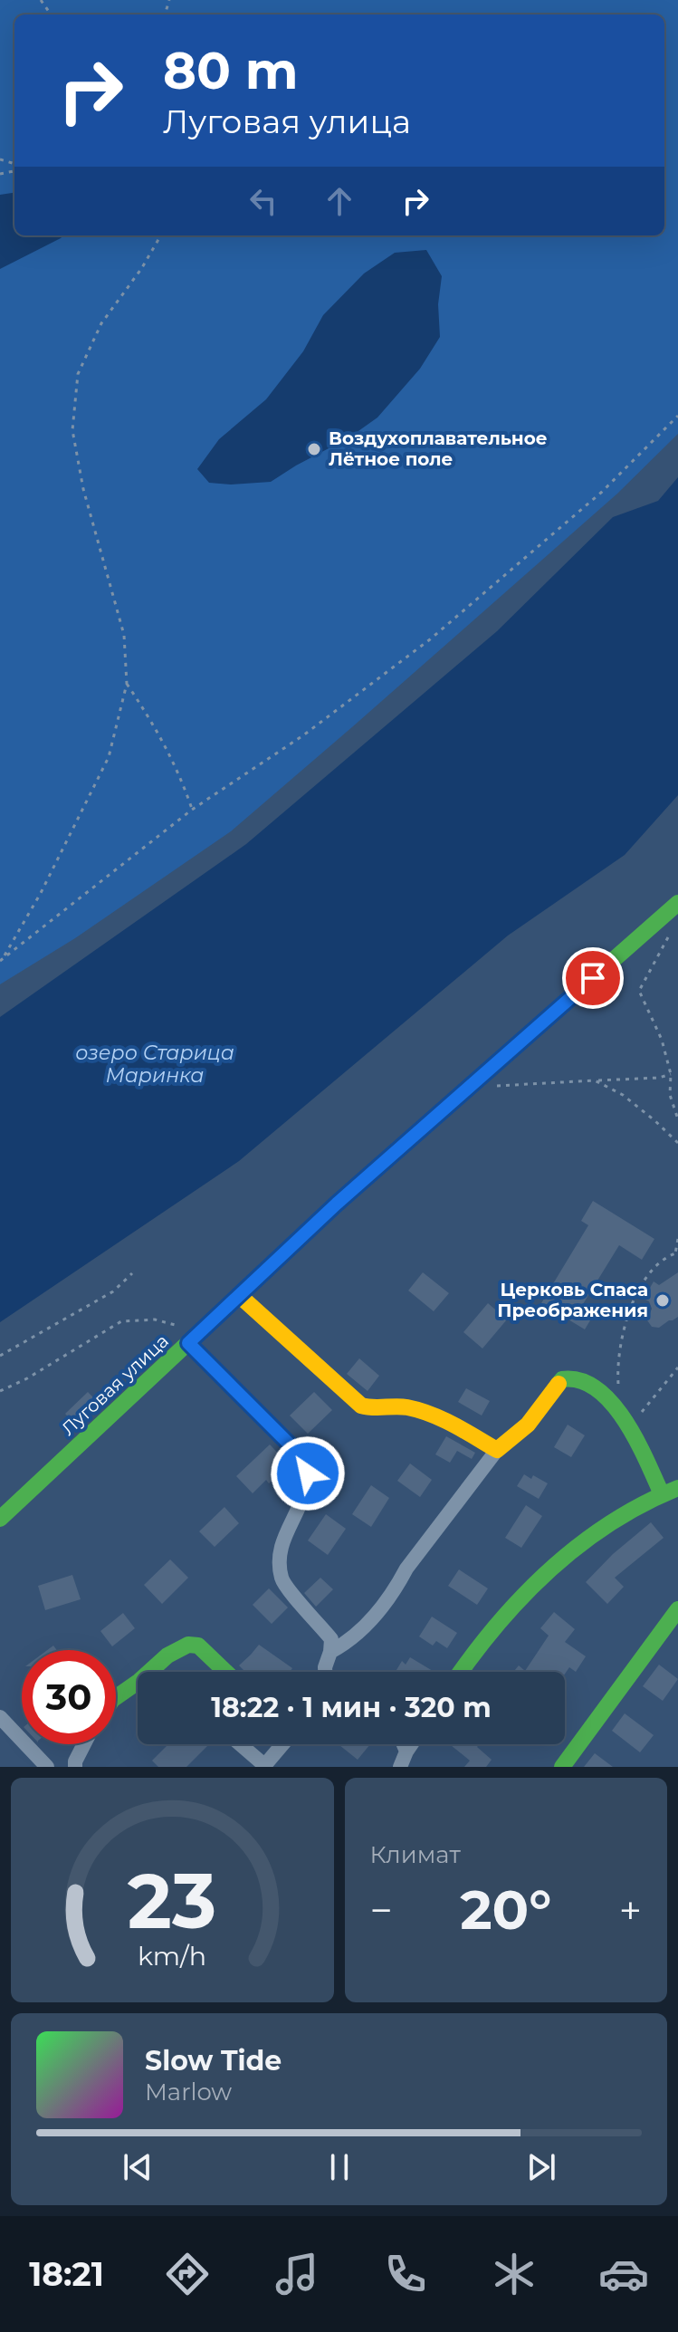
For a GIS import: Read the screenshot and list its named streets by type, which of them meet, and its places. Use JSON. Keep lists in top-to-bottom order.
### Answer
{
  "streets": {
    "street": ["Луговая улица"]
  },
  "water": ["озеро Старица Маринка"],
  "places": ["Воздухоплавательное Лётное поле", "Церковь Спаса Преображения"],
  "page": {
    "turn": ["80 m", "Луговая улица"],
    "limit": "30",
    "trip": "18:22 · 1 мин · 320 m",
    "tile": "Климат",
    "heat": ["−", "20°", "+"],
    "song": ["Slow Tide", "Marlow"],
    "tabs": "18:21",
    "gauge": ["23", "km/h"]
  }
}
